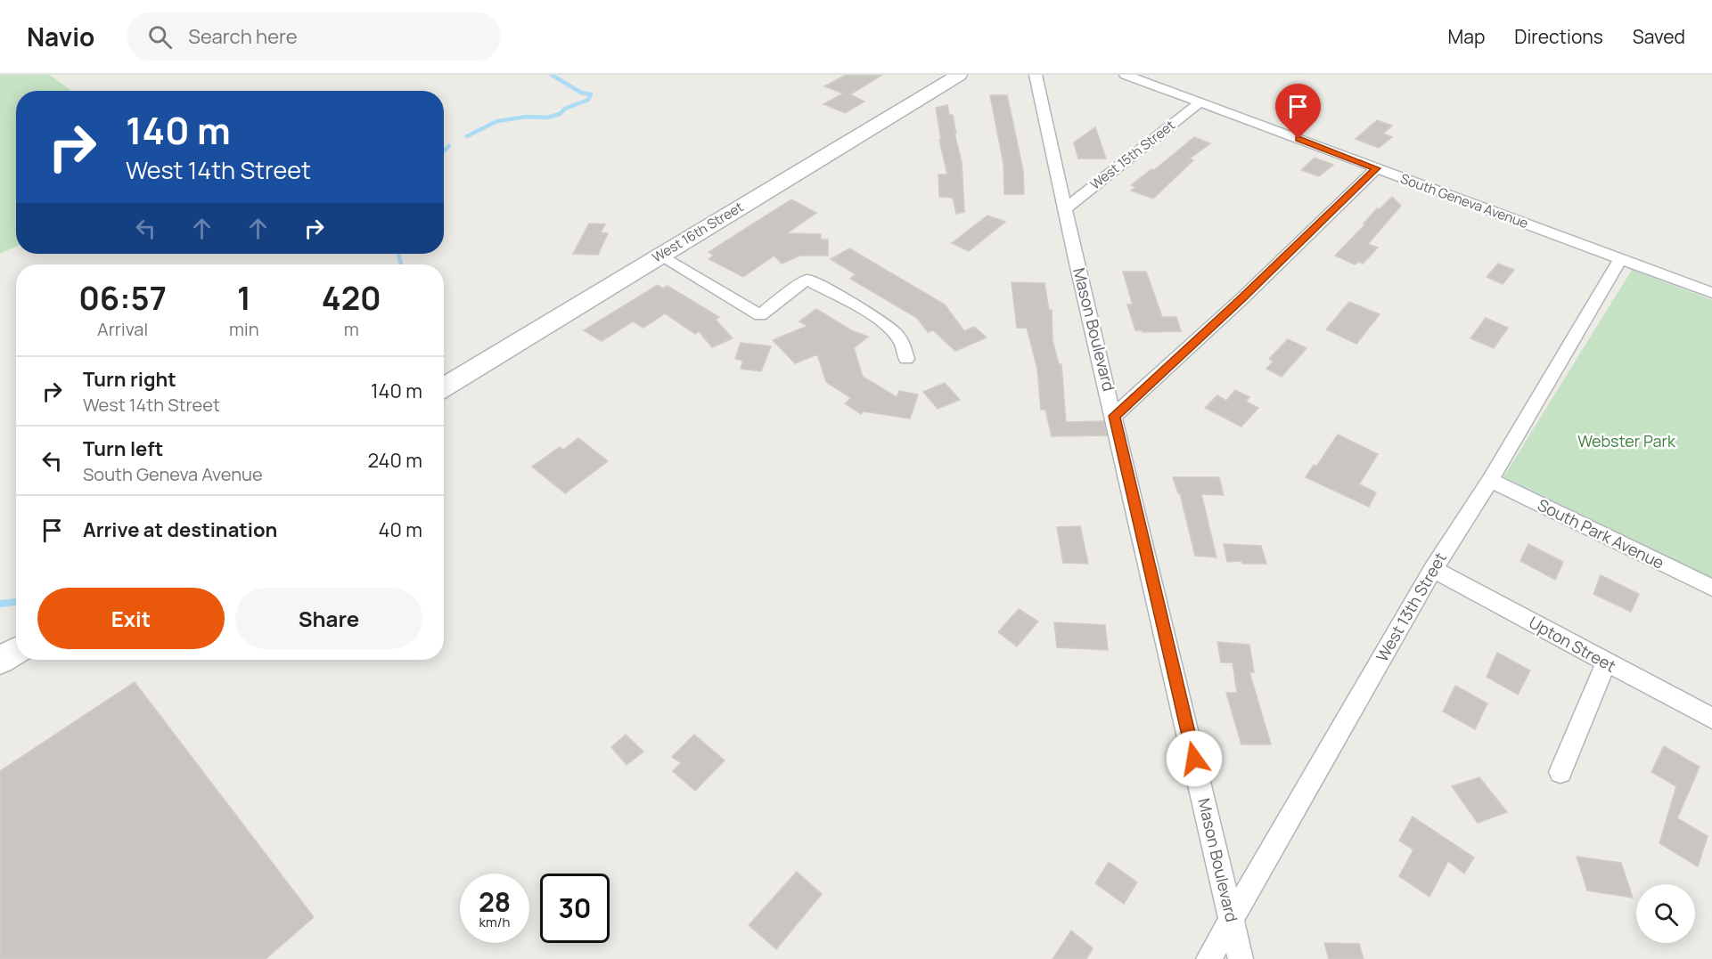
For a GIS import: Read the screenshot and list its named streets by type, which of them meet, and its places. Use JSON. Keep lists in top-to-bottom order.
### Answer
{
  "streets": {
    "street": [
      "West 15th Street",
      "South Geneva Avenue",
      "West 16th Street",
      "Mason Boulevard",
      "South Park Avenue",
      "West 13th Street",
      "Upton Street"
    ]
  },
  "crossings": [
    ["West 15th Street", "South Geneva Avenue"],
    ["West 15th Street", "Mason Boulevard"],
    ["South Geneva Avenue", "West 13th Street"],
    ["Mason Boulevard", "West 13th Street"],
    ["South Park Avenue", "West 13th Street"],
    ["West 13th Street", "Upton Street"]
  ],
  "parks": ["Webster Park"],
  "page": {
    "header": "Navio",
    "search": "Search here",
    "nav": ["Map", "Directions", "Saved"],
    "turn": ["140 m", "West 14th Street"],
    "eta": [
      "06:57",
      "Arrival",
      "1",
      "min",
      "420",
      "m"
    ],
    "list": [
      {
        "name": "Turn right",
        "note": "West 14th Street",
        "value": "140 m"
      },
      {
        "name": "Turn left",
        "note": "South Geneva Avenue",
        "value": "240 m"
      },
      {
        "name": "Arrive at destination",
        "value": "40 m"
      }
    ],
    "buttons": ["Exit", "Share"],
    "speed": "28 km/h",
    "limit": "30"
  }
}
